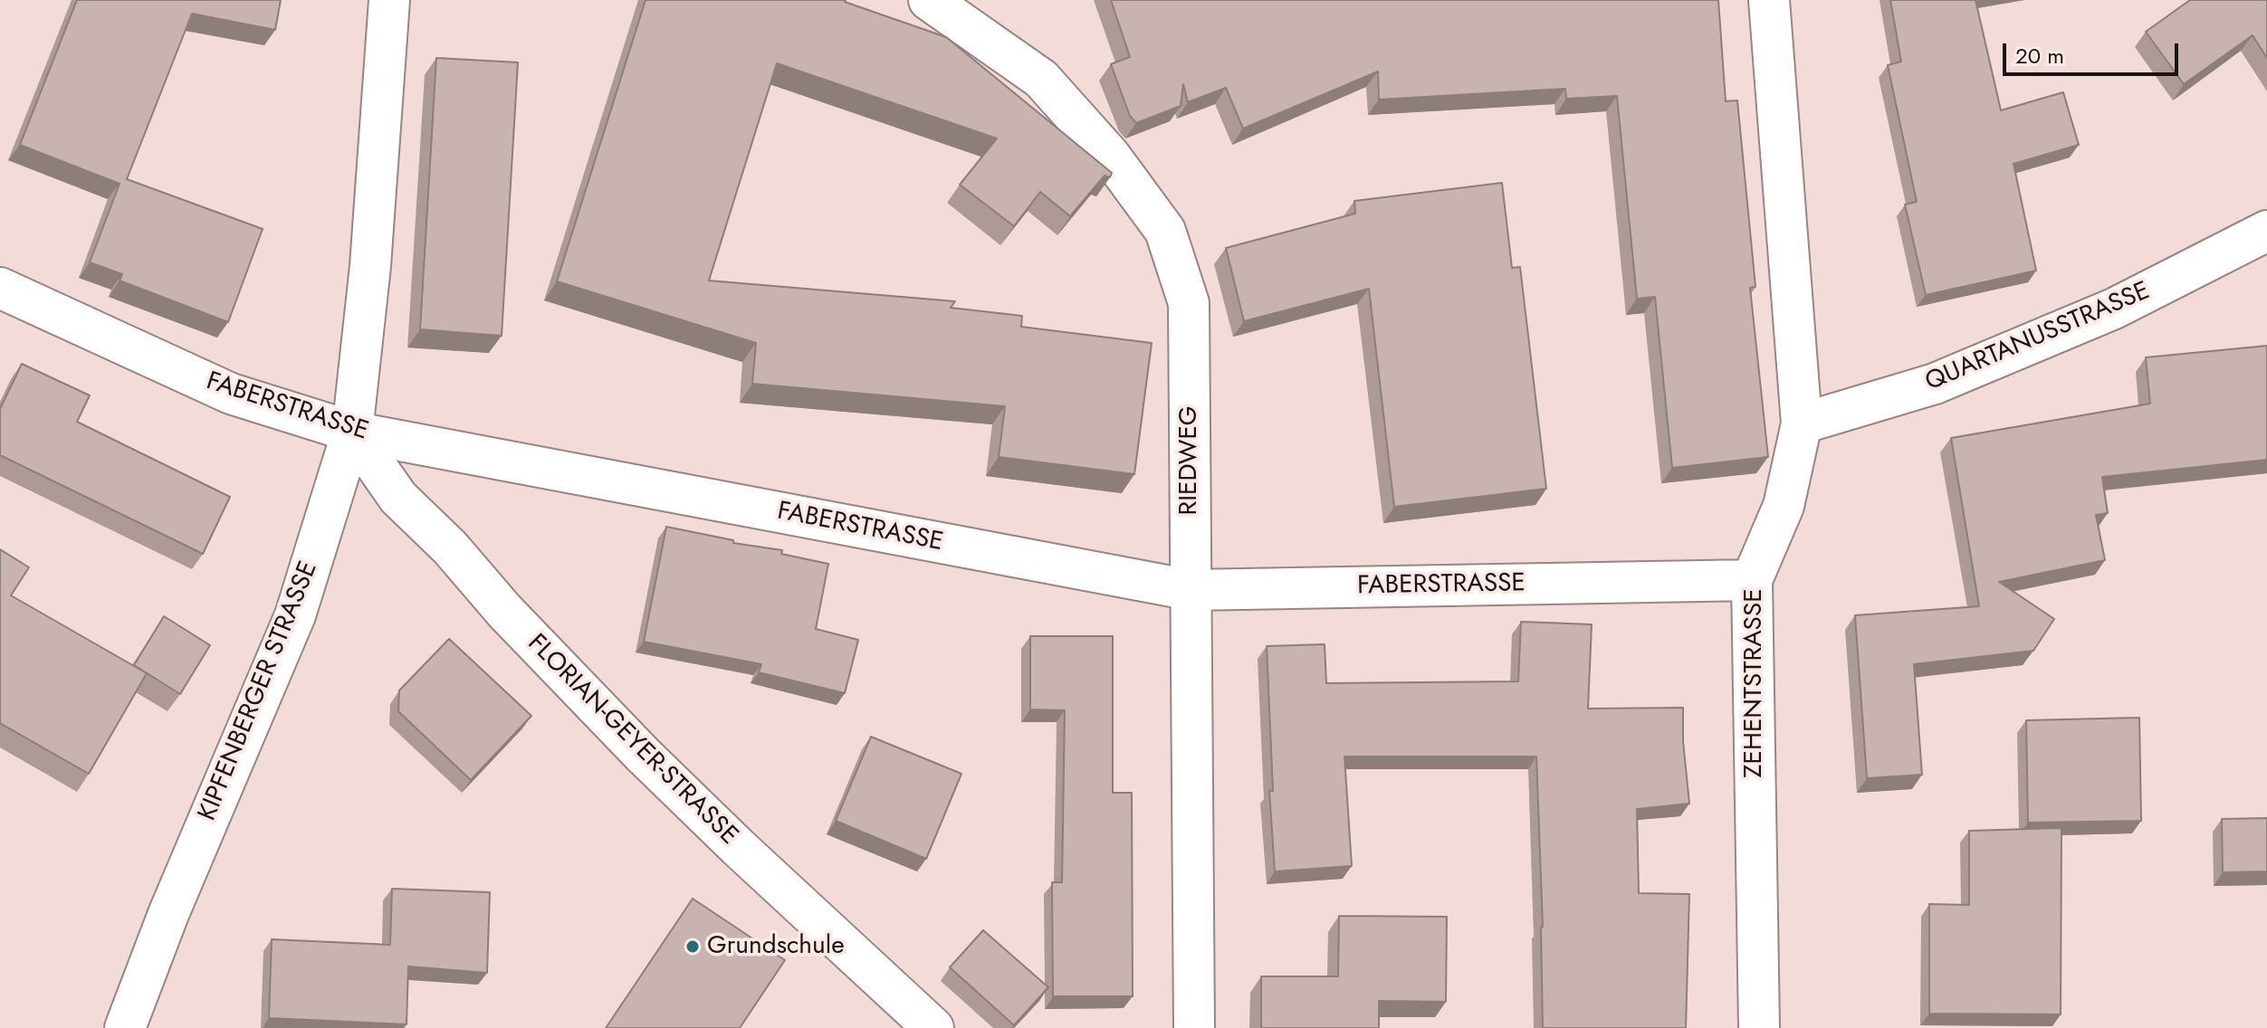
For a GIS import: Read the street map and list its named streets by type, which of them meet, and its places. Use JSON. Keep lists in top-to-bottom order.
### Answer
{
  "streets": {
    "street": [
      "QUARTANUSSTRASSE",
      "FABERSTRASSE",
      "RIEDWEG",
      "ZEHENTSTRASSE",
      "KIPFENBERGER STRASSE",
      "FLORIAN-GEYER-STRASSE"
    ]
  },
  "crossings": [
    ["QUARTANUSSTRASSE", "ZEHENTSTRASSE"],
    ["FABERSTRASSE", "RIEDWEG"],
    ["FABERSTRASSE", "ZEHENTSTRASSE"],
    ["FABERSTRASSE", "KIPFENBERGER STRASSE"],
    ["FABERSTRASSE", "FLORIAN-GEYER-STRASSE"],
    ["KIPFENBERGER STRASSE", "FLORIAN-GEYER-STRASSE"]
  ],
  "places": ["Grundschule"],
  "scale_bar": "20 m"
}
